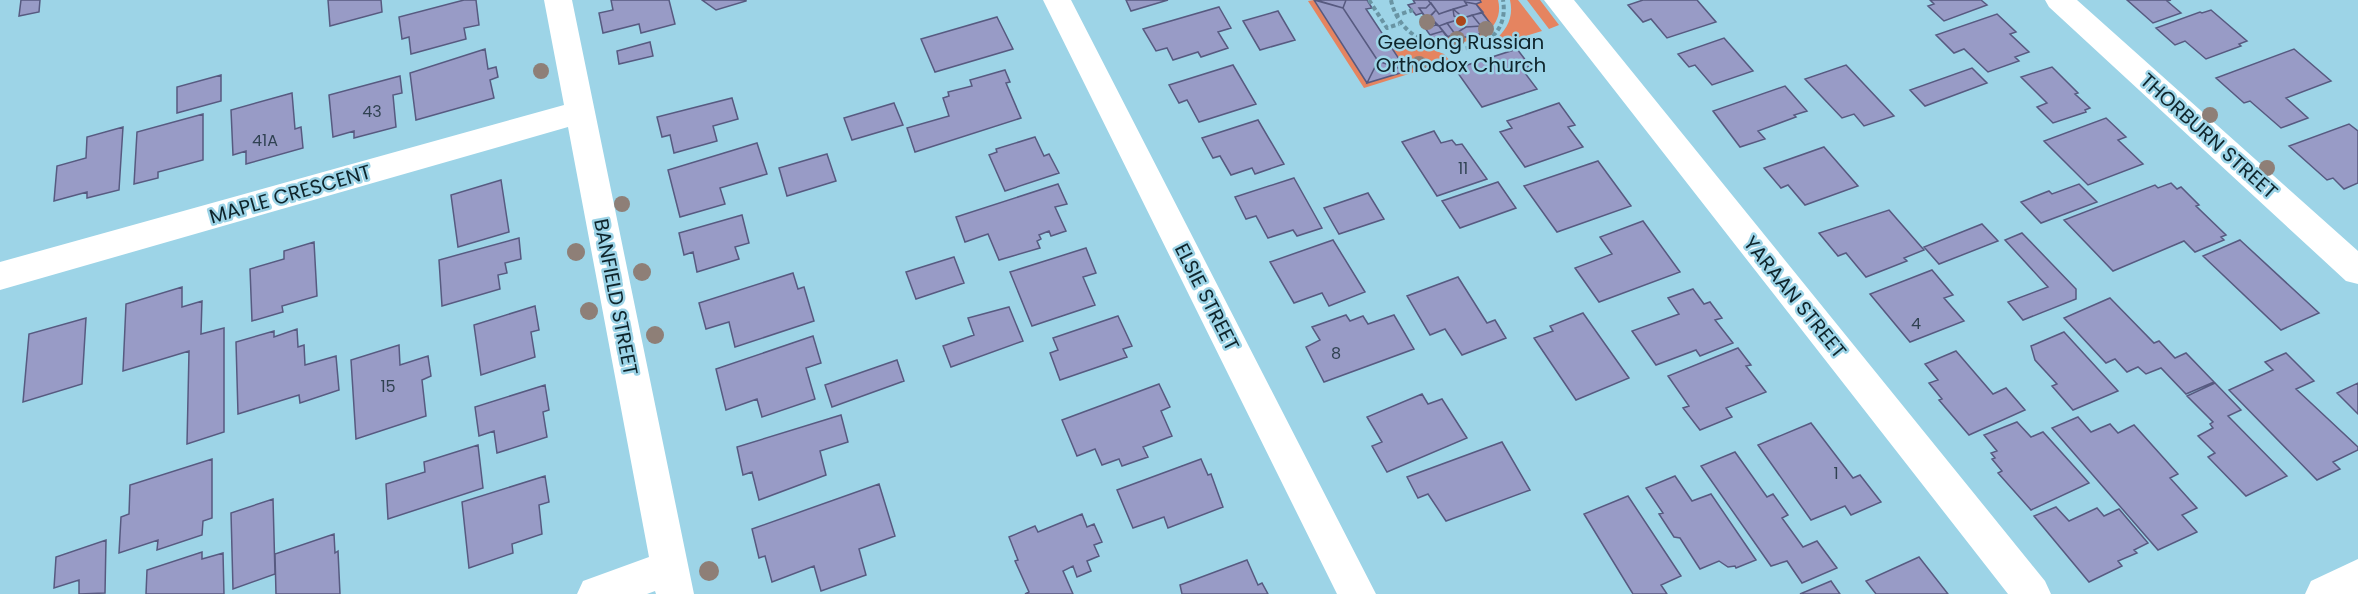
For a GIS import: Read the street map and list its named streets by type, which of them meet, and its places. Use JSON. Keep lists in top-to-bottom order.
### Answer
{
  "streets": {
    "street": [
      "THORBURN STREET",
      "MAPLE CRESCENT",
      "BANFIELD STREET",
      "ELSIE STREET",
      "YARAAN STREET"
    ]
  },
  "crossings": [
    ["MAPLE CRESCENT", "BANFIELD STREET"]
  ],
  "places": ["Geelong Russian Orthodox Church"],
  "house_numbers": [
    "43",
    "41A",
    "11",
    "4",
    "8",
    "15",
    "1"
  ]
}
